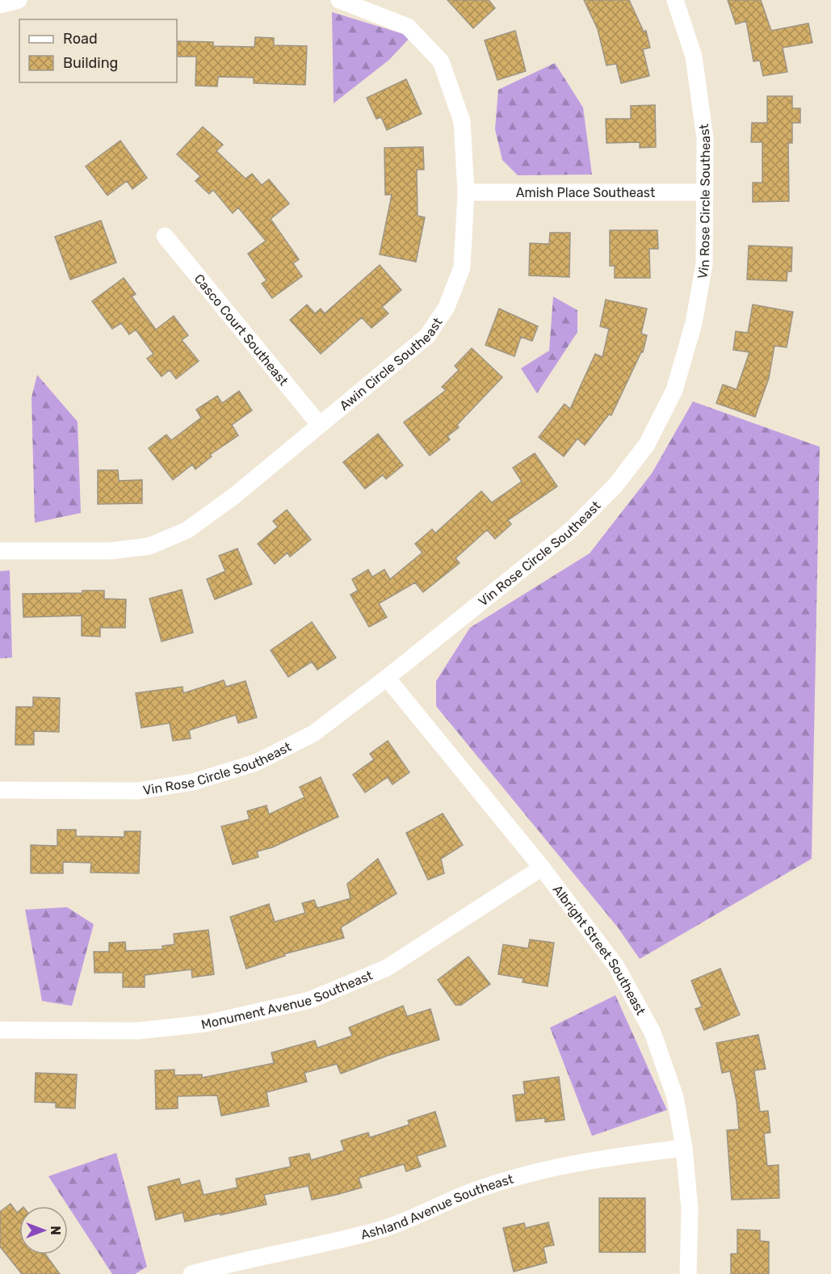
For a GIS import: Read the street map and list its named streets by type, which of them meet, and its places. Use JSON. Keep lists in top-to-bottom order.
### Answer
{
  "streets": {
    "street": [
      "Amish Place Southeast",
      "Vin Rose Circle Southeast",
      "Casco Court Southeast",
      "Awin Circle Southeast",
      "Albright Street Southeast",
      "Monument Avenue Southeast",
      "Ashland Avenue Southeast"
    ]
  },
  "crossings": [
    ["Amish Place Southeast", "Vin Rose Circle Southeast"],
    ["Amish Place Southeast", "Awin Circle Southeast"],
    ["Vin Rose Circle Southeast", "Albright Street Southeast"],
    ["Casco Court Southeast", "Awin Circle Southeast"],
    ["Albright Street Southeast", "Monument Avenue Southeast"],
    ["Albright Street Southeast", "Ashland Avenue Southeast"]
  ],
  "legend": ["Road", "Building"],
  "north": "right"
}
